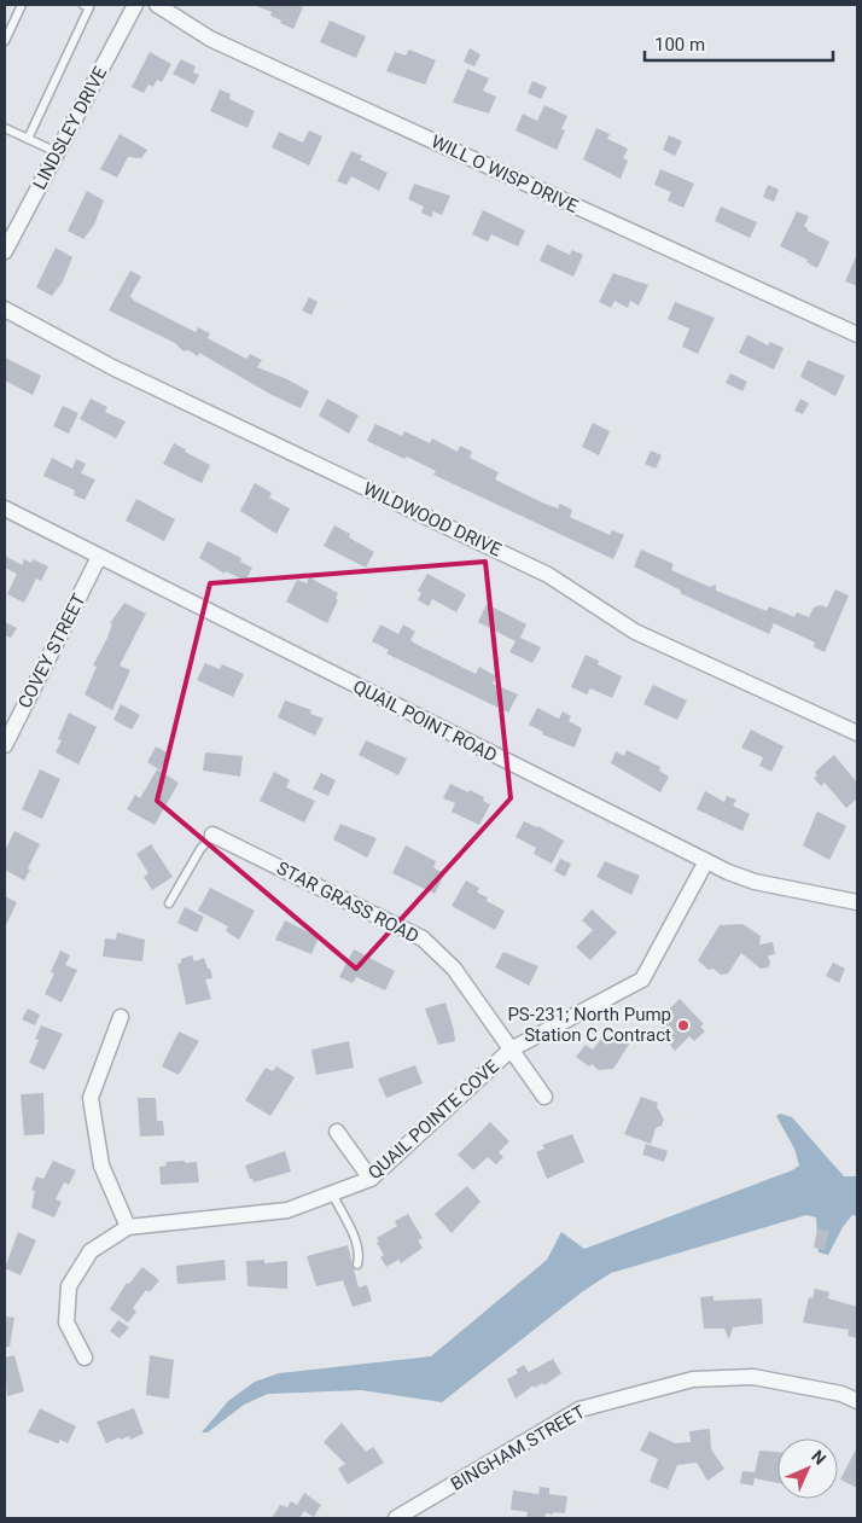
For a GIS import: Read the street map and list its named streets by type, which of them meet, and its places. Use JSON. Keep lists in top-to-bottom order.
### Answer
{
  "streets": {
    "street": [
      "LINDSLEY DRIVE",
      "WILL O WISP DRIVE",
      "WILDWOOD DRIVE",
      "COVEY STREET",
      "QUAIL POINT ROAD",
      "STAR GRASS ROAD",
      "QUAIL POINTE COVE",
      "BINGHAM STREET"
    ]
  },
  "crossings": [
    ["COVEY STREET", "QUAIL POINT ROAD"],
    ["QUAIL POINT ROAD", "QUAIL POINTE COVE"],
    ["STAR GRASS ROAD", "QUAIL POINTE COVE"]
  ],
  "places": ["PS-231; North Pump Station C Contract"],
  "scale_bar": "100 m",
  "north": "top right"
}
